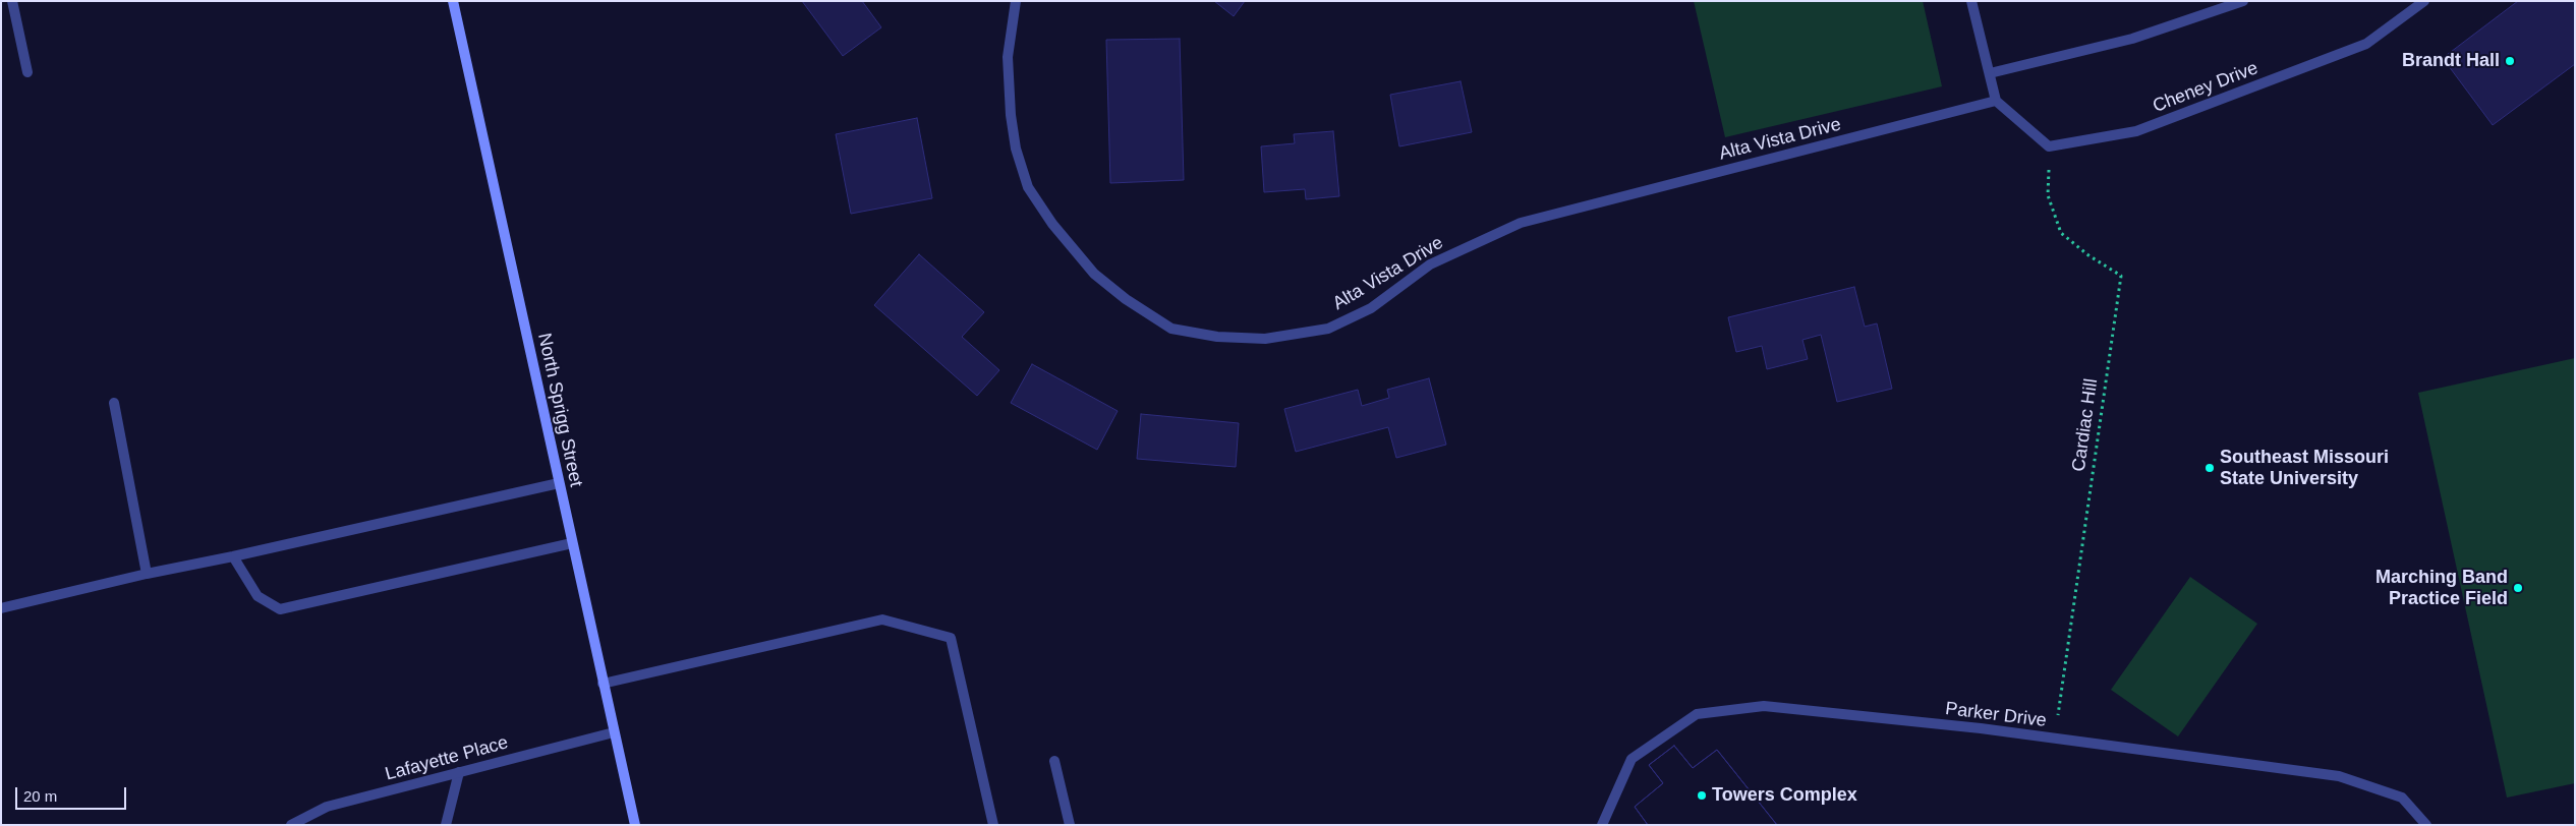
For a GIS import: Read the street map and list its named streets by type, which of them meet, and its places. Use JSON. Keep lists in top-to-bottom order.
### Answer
{
  "streets": {
    "main road": ["North Sprigg Street"],
    "street": [
      "Cheney Drive",
      "Alta Vista Drive",
      "Parker Drive",
      "Lafayette Place"
    ],
    "path": ["Cardiac Hill"]
  },
  "crossings": [
    ["Cheney Drive", "Cardiac Hill"],
    ["North Sprigg Street", "Lafayette Place"],
    ["Cardiac Hill", "Parker Drive"]
  ],
  "places": [
    "Brandt Hall",
    "Southeast Missouri State University",
    "Marching Band Practice Field",
    "Towers Complex"
  ],
  "scale_bar": "20 m"
}
